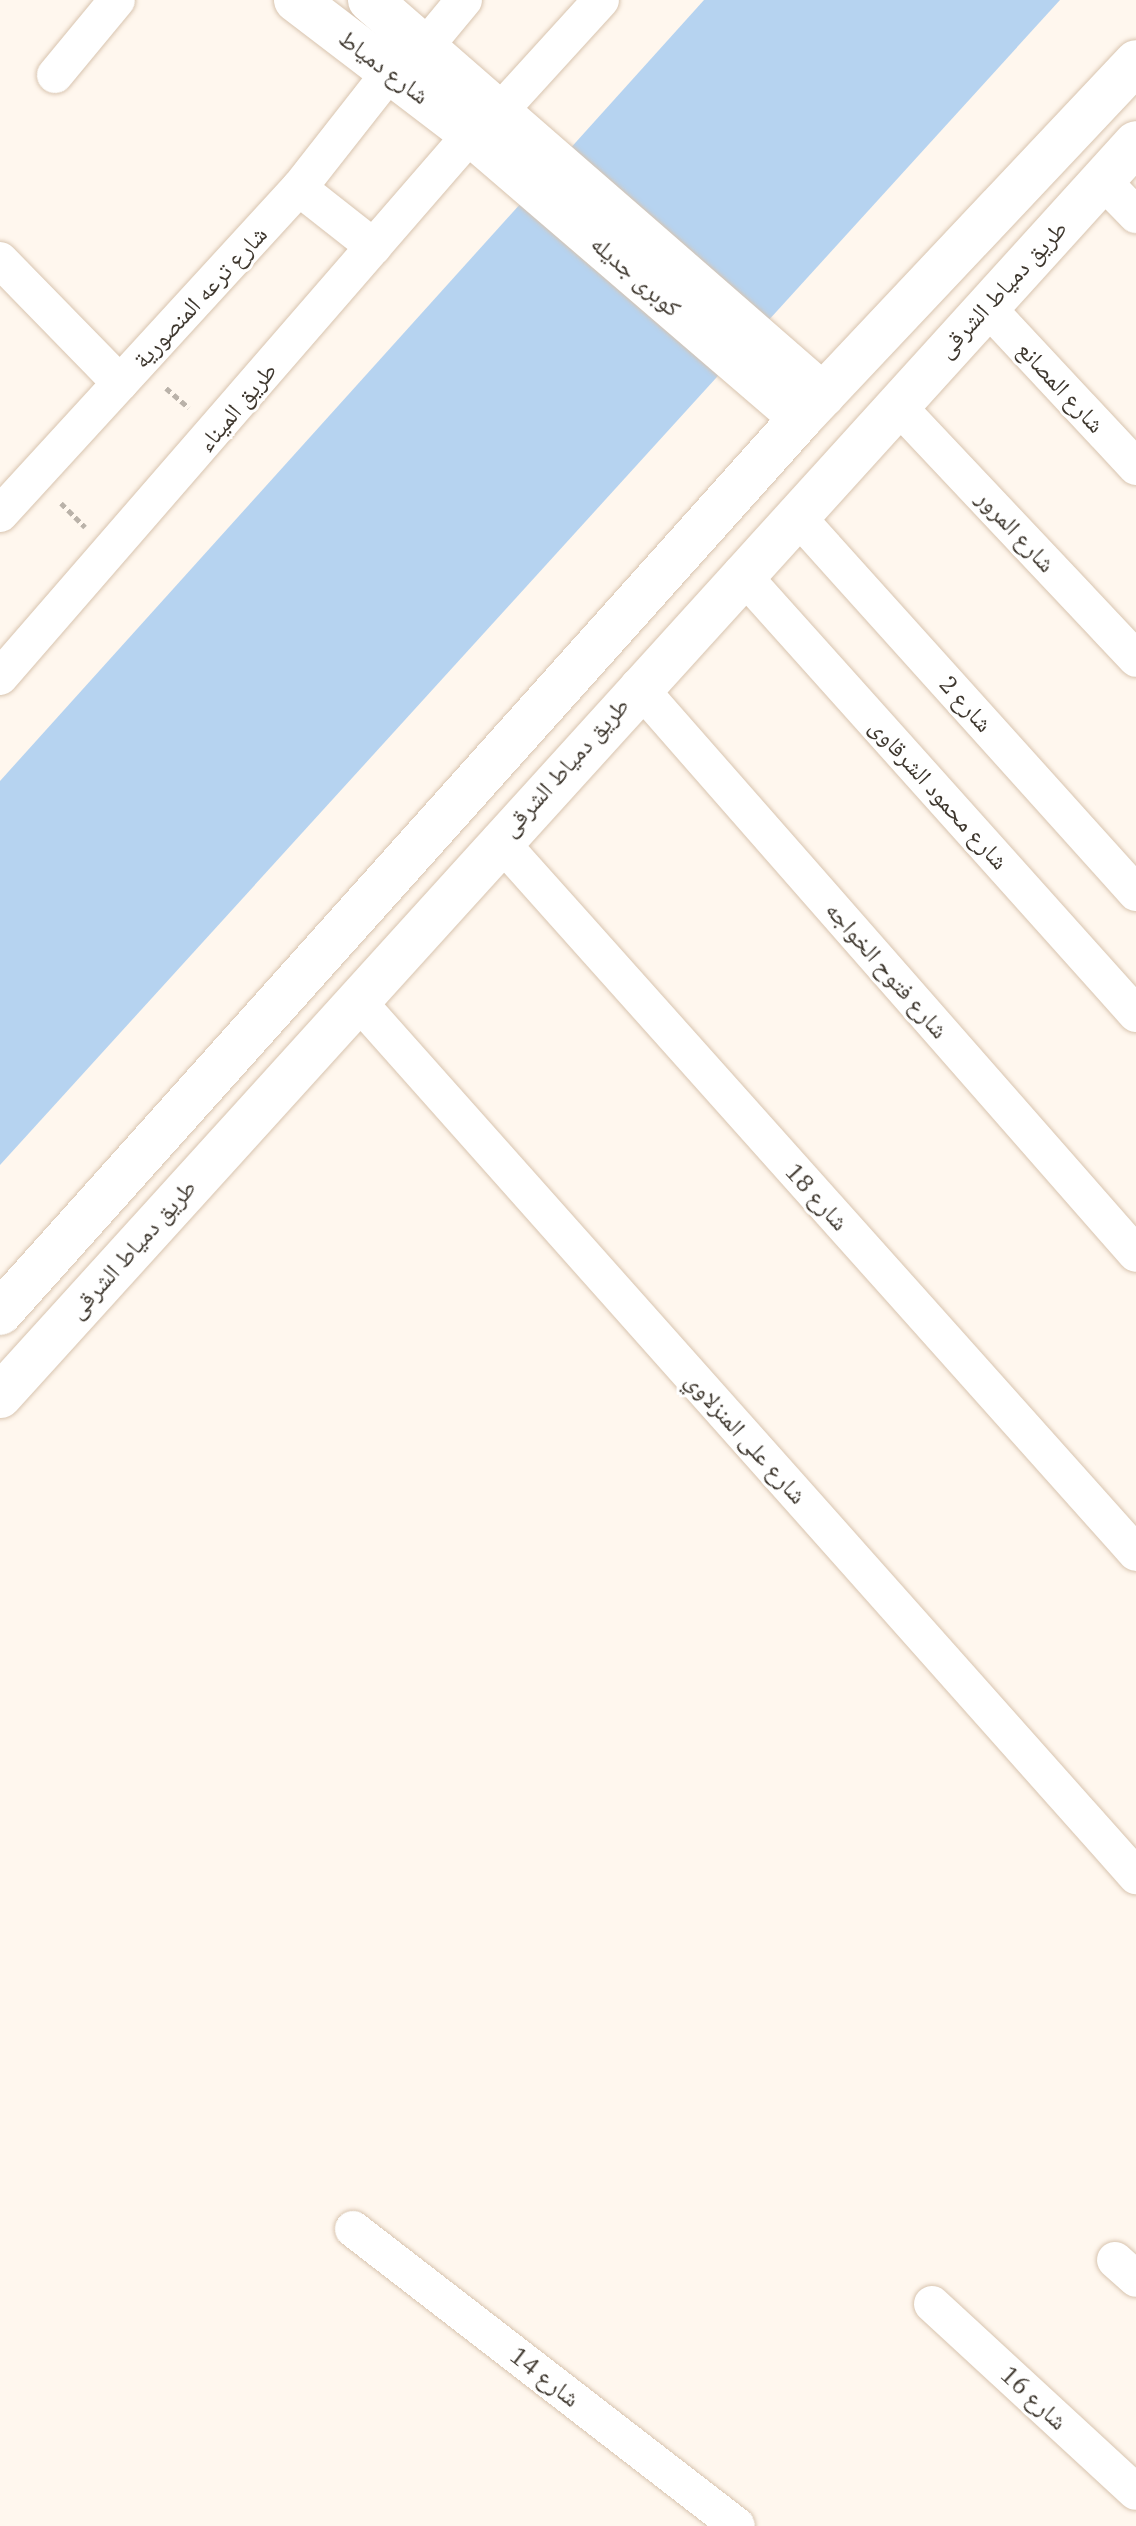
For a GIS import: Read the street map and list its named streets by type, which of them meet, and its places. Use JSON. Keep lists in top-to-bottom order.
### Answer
{
  "streets": {
    "main road": ["شارع دمياط", "كوبرى جديله", "طريق دمياط الشرقى"],
    "street": [
      "شارع ترعه المنصورية",
      "شارع المصانع",
      "طريق الميناء",
      "شارع المرور",
      "شارع 2",
      "شارع محمود الشرقاوى",
      "شارع فتوح الخواجه",
      "شارع 18",
      "شارع على المنزلاوي",
      "شارع 14",
      "شارع 16"
    ]
  },
  "crossings": [
    ["شارع دمياط", "كوبرى جديله"],
    ["شارع دمياط", "شارع ترعه المنصورية"],
    ["شارع دمياط", "طريق الميناء"],
    ["كوبرى جديله", "طريق الميناء"],
    ["طريق دمياط الشرقى", "شارع المصانع"],
    ["طريق دمياط الشرقى", "شارع المرور"],
    ["طريق دمياط الشرقى", "شارع 2"],
    ["طريق دمياط الشرقى", "شارع محمود الشرقاوى"],
    ["طريق دمياط الشرقى", "شارع فتوح الخواجه"],
    ["طريق دمياط الشرقى", "شارع 18"],
    ["طريق دمياط الشرقى", "شارع على المنزلاوي"]
  ]
}
